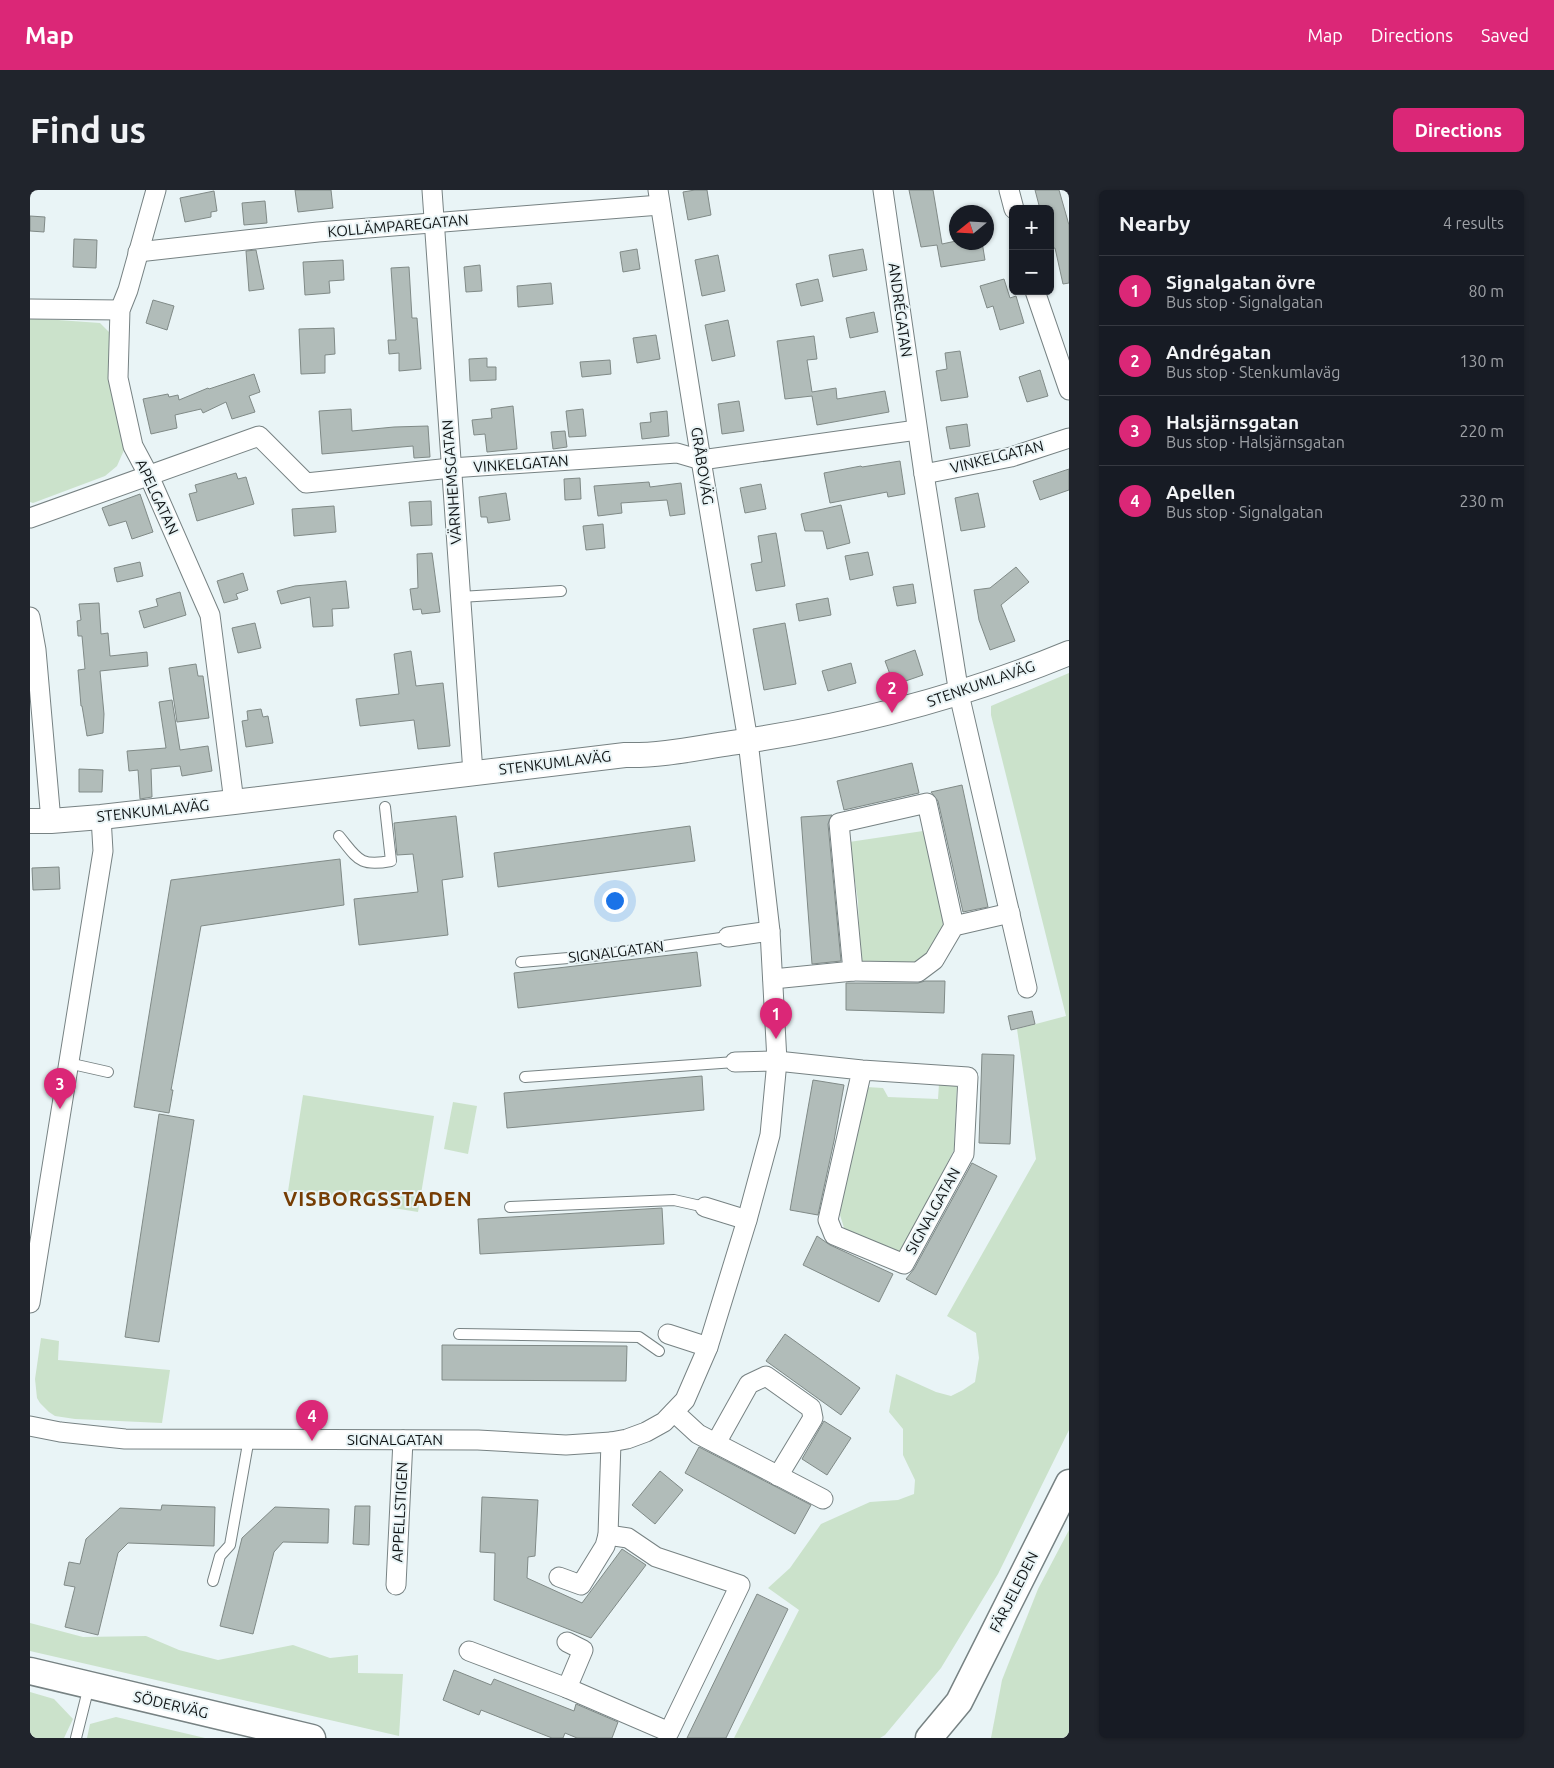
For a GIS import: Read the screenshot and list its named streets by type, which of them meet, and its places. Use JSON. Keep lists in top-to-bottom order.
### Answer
{
  "streets": {
    "main road": ["FÄRJELEDEN", "SÖDERVÄG"],
    "street": [
      "KOLLÄMPAREGATAN",
      "ANDRÉGATAN",
      "VINKELGATAN",
      "GRÅBOVÄG",
      "VÄRNHEMSGATAN",
      "APELGATAN",
      "STENKUMLAVÄG",
      "SIGNALGATAN",
      "APPELLSTIGEN"
    ]
  },
  "crossings": [
    ["KOLLÄMPAREGATAN", "GRÅBOVÄG"],
    ["KOLLÄMPAREGATAN", "VÄRNHEMSGATAN"],
    ["KOLLÄMPAREGATAN", "APELGATAN"],
    ["ANDRÉGATAN", "VINKELGATAN"],
    ["ANDRÉGATAN", "STENKUMLAVÄG"],
    ["VINKELGATAN", "GRÅBOVÄG"],
    ["VINKELGATAN", "VÄRNHEMSGATAN"],
    ["VINKELGATAN", "APELGATAN"],
    ["GRÅBOVÄG", "STENKUMLAVÄG"],
    ["GRÅBOVÄG", "SIGNALGATAN"],
    ["VÄRNHEMSGATAN", "STENKUMLAVÄG"],
    ["APELGATAN", "STENKUMLAVÄG"],
    ["STENKUMLAVÄG", "SIGNALGATAN"],
    ["SIGNALGATAN", "APPELLSTIGEN"]
  ],
  "districts": ["VISBORGSSTADEN"],
  "north": "left",
  "page": {
    "header": "Map",
    "nav": ["Map", "Directions", "Saved"],
    "buttons": "Directions",
    "title": "Find us",
    "heading": ["Nearby", "4 results"],
    "map_buttons": ["+", "−"],
    "list": [
      {
        "mark": "1",
        "name": "Signalgatan övre",
        "note": "Bus stop · Signalgatan",
        "value": "80 m"
      },
      {
        "mark": "2",
        "name": "Andrégatan",
        "note": "Bus stop · Stenkumlaväg",
        "value": "130 m"
      },
      {
        "mark": "3",
        "name": "Halsjärnsgatan",
        "note": "Bus stop · Halsjärnsgatan",
        "value": "220 m"
      },
      {
        "mark": "4",
        "name": "Apellen",
        "note": "Bus stop · Signalgatan",
        "value": "230 m"
      }
    ],
    "pins": [
      "2",
      "1",
      "3",
      "4"
    ]
  }
}
